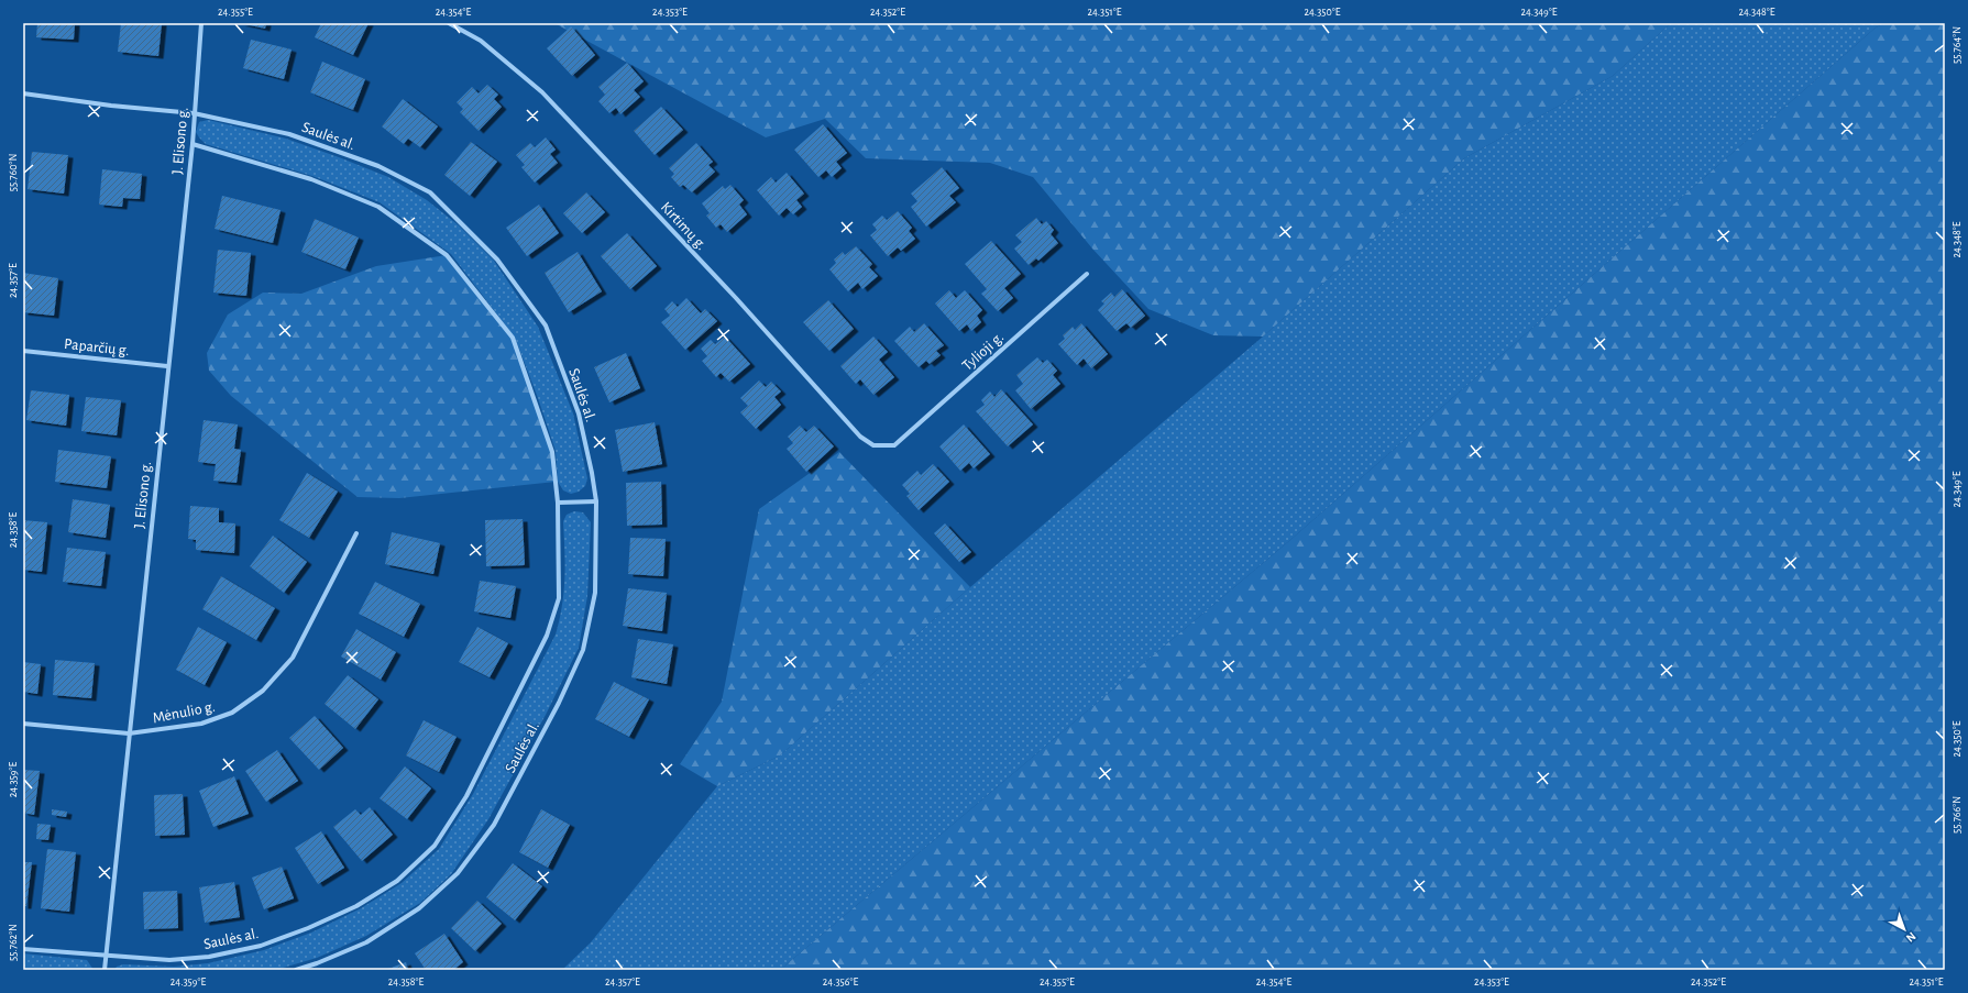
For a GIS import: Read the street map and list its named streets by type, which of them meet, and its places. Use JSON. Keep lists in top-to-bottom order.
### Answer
{
  "streets": {
    "street": [
      "Saulės al.",
      "J. Elisono g.",
      "Kirtimų g.",
      "Paparčių g.",
      "Tylioji g.",
      "Mėnulio g."
    ]
  },
  "crossings": [
    ["Saulės al.", "J. Elisono g."],
    ["J. Elisono g.", "Paparčių g."],
    ["J. Elisono g.", "Mėnulio g."],
    ["Kirtimų g.", "Tylioji g."]
  ],
  "north": "bottom right",
  "coordinates": [
    "24.355°E",
    "24.354°E",
    "24.353°E",
    "24.352°E",
    "24.351°E",
    "24.350°E",
    "24.349°E",
    "24.348°E",
    "55.764°N",
    "55.760°N",
    "24.357°E",
    "24.358°E",
    "24.359°E",
    "55.766°N",
    "55.762°N",
    "24.356°E"
  ]
}
